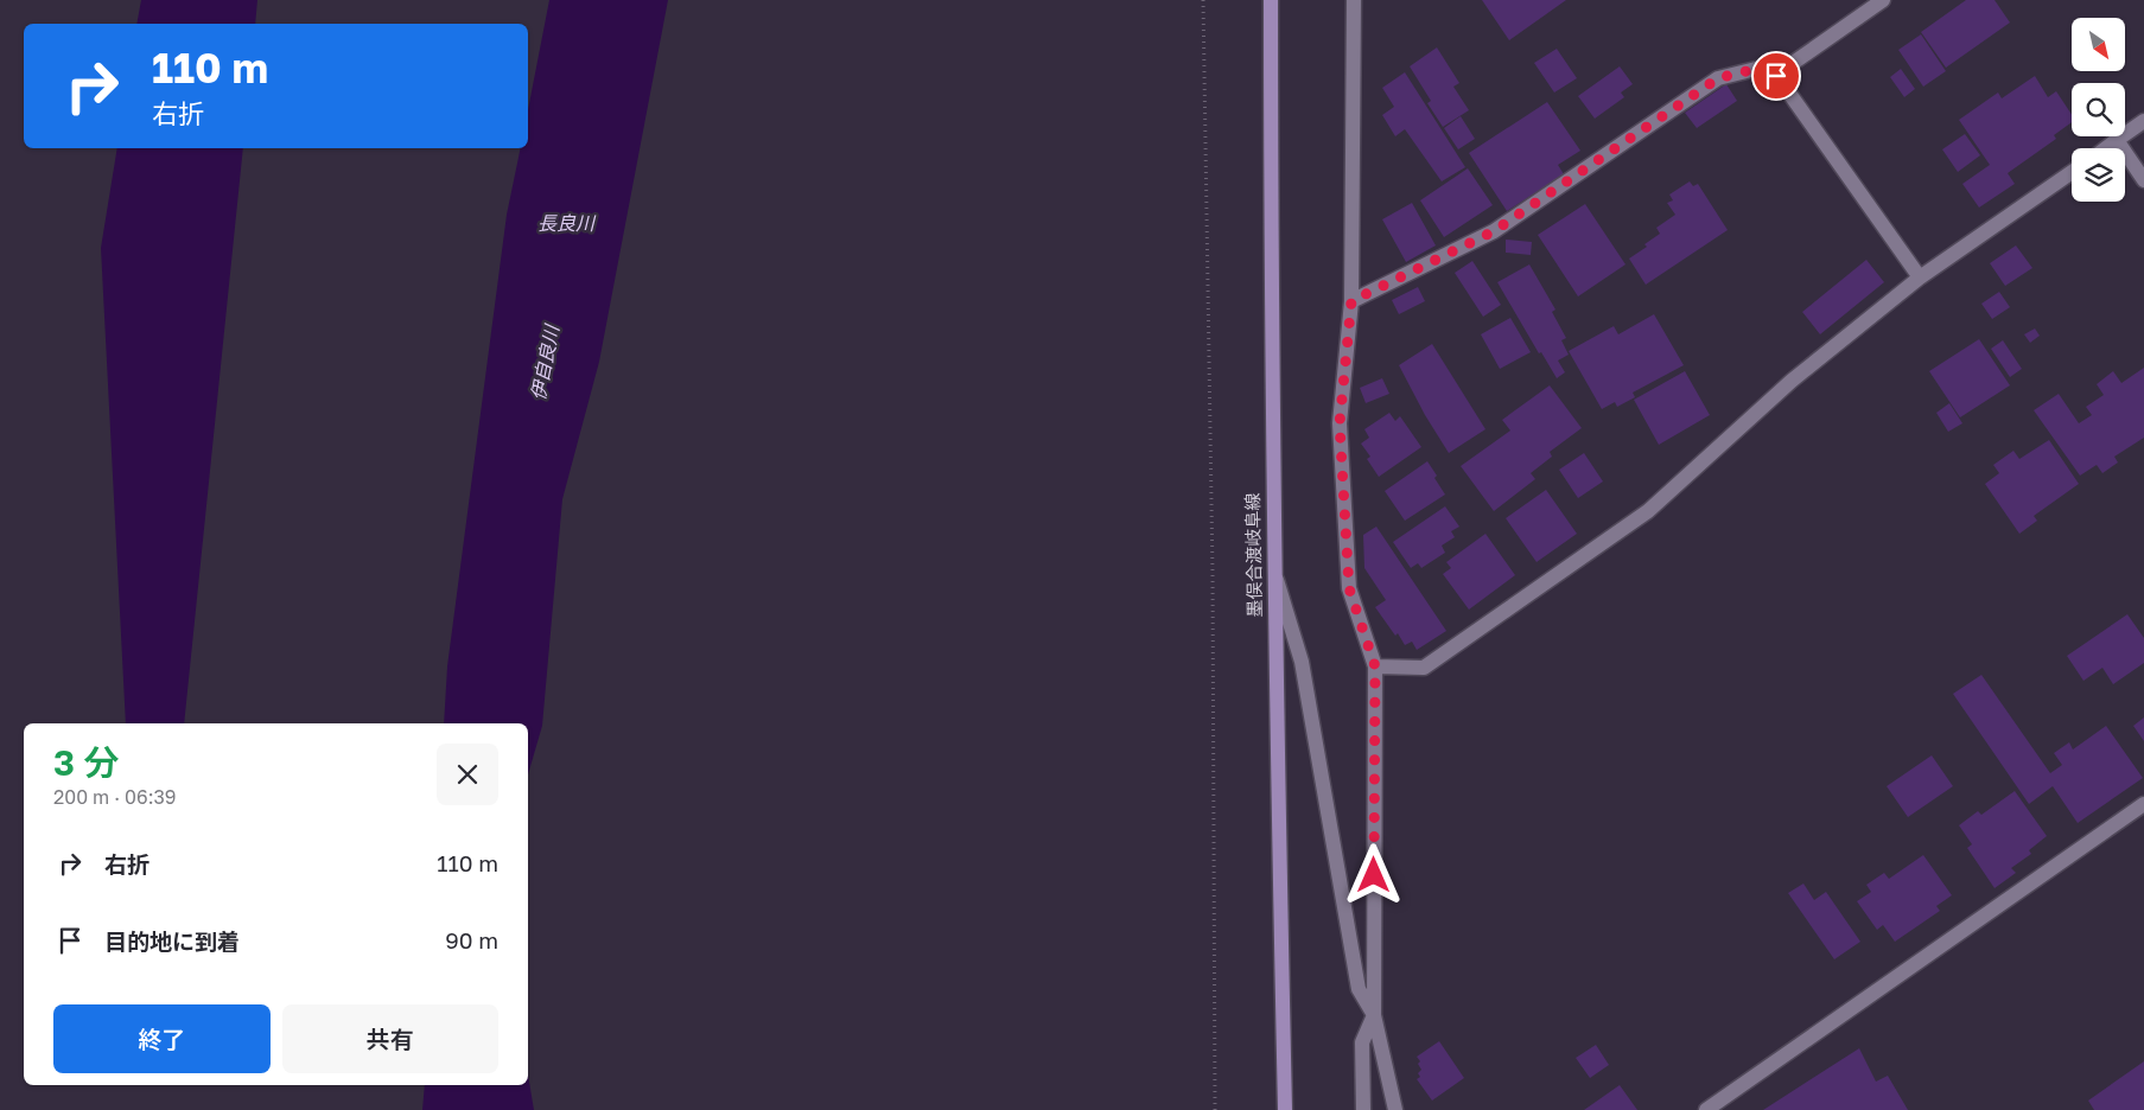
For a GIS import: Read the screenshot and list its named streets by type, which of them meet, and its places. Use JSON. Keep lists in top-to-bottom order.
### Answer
{
  "streets": {
    "main road": ["墨俣合渡岐阜線"]
  },
  "water": ["長良川", "伊自良川"],
  "north": "bottom right",
  "page": {
    "turn": ["110 m", "右折"],
    "heading": ["3 分", "200 m · 06:39"],
    "list": [
      {
        "name": "右折",
        "value": "110 m"
      },
      {
        "name": "目的地に到着",
        "value": "90 m"
      }
    ],
    "buttons": ["終了", "共有"]
  }
}
